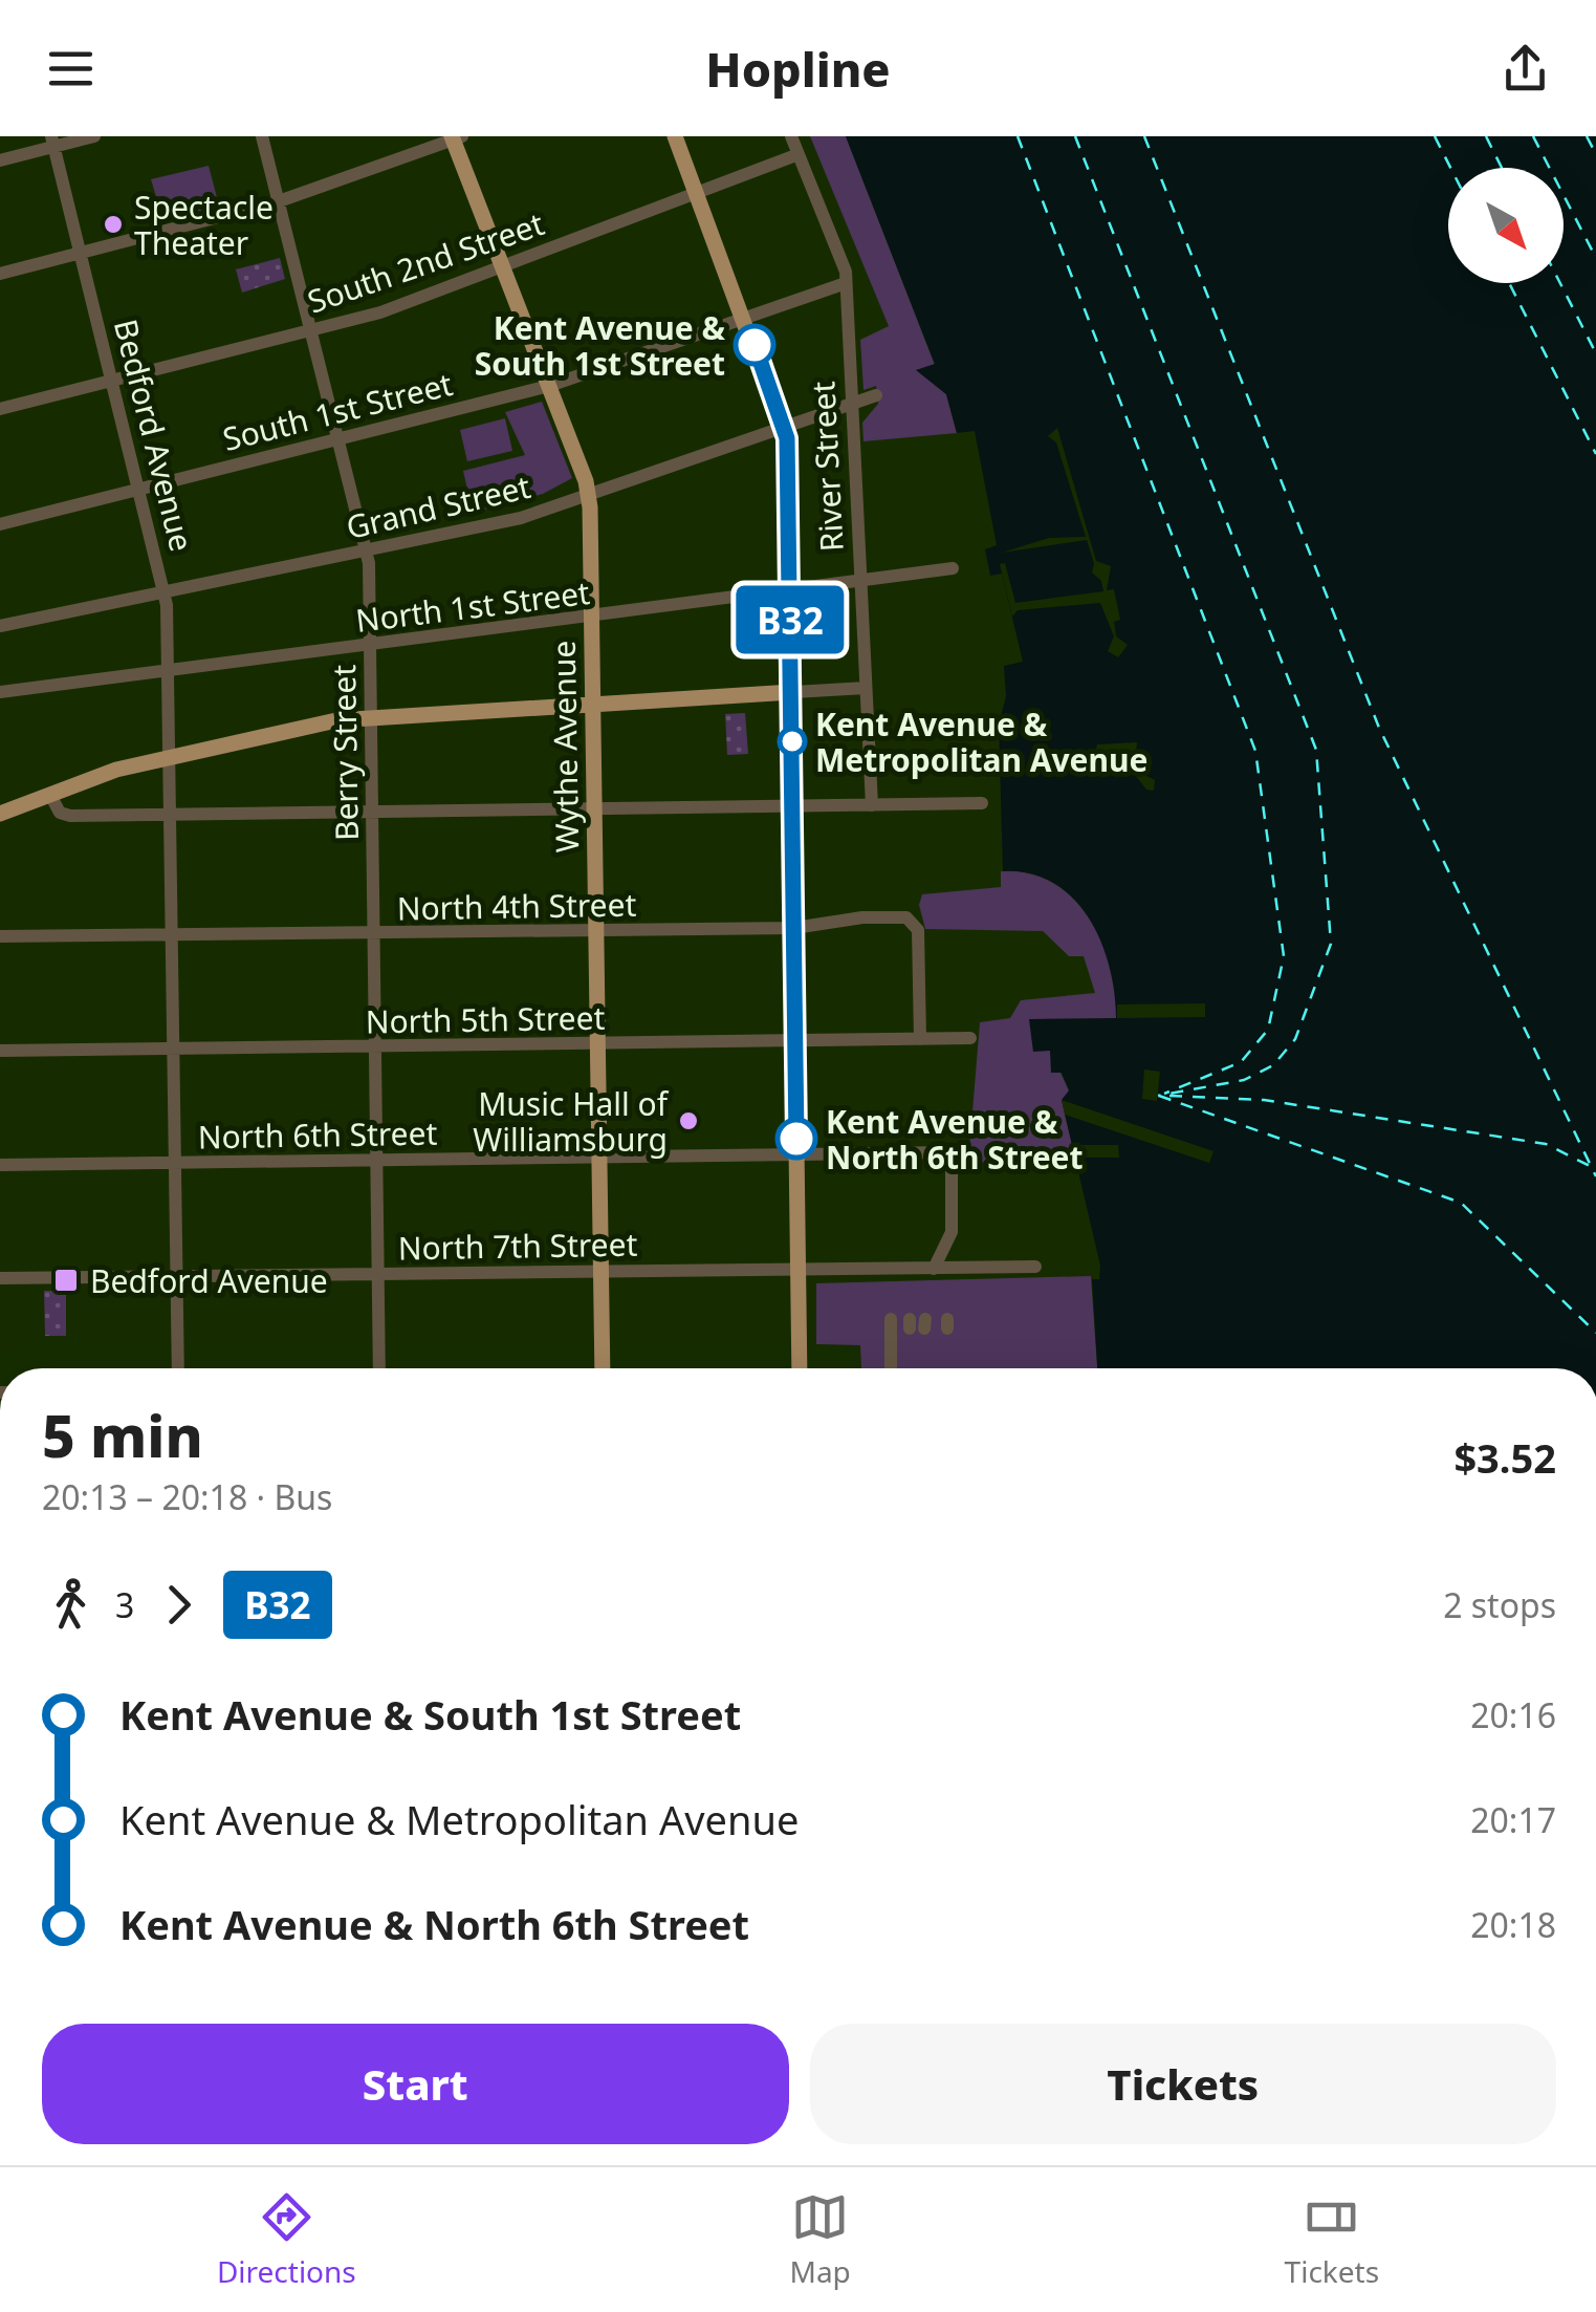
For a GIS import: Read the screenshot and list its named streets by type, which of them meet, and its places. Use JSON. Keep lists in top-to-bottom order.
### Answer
{
  "streets": {
    "main road": ["Wythe Avenue"],
    "street": [
      "South 2nd Street",
      "South 1st Street",
      "Bedford Avenue",
      "River Street",
      "Grand Street",
      "North 1st Street",
      "Berry Street",
      "North 4th Street",
      "North 5th Street",
      "North 6th Street",
      "North 7th Street"
    ]
  },
  "crossings": [
    ["South 2nd Street", "Bedford Avenue"],
    ["South 2nd Street", "River Street"],
    ["South 2nd Street", "Wythe Avenue"],
    ["South 2nd Street", "Berry Street"],
    ["South 1st Street", "Bedford Avenue"],
    ["South 1st Street", "River Street"],
    ["South 1st Street", "Wythe Avenue"],
    ["South 1st Street", "Berry Street"],
    ["Bedford Avenue", "Grand Street"],
    ["Bedford Avenue", "North 1st Street"],
    ["Bedford Avenue", "North 4th Street"],
    ["Bedford Avenue", "North 5th Street"],
    ["Bedford Avenue", "North 6th Street"],
    ["Bedford Avenue", "North 7th Street"],
    ["River Street", "Grand Street"],
    ["River Street", "North 1st Street"],
    ["Grand Street", "Wythe Avenue"],
    ["Grand Street", "Berry Street"],
    ["North 1st Street", "Wythe Avenue"],
    ["North 1st Street", "Berry Street"],
    ["Wythe Avenue", "North 4th Street"],
    ["Wythe Avenue", "North 5th Street"],
    ["Wythe Avenue", "North 6th Street"],
    ["Wythe Avenue", "North 7th Street"],
    ["Berry Street", "North 4th Street"],
    ["Berry Street", "North 5th Street"],
    ["Berry Street", "North 6th Street"],
    ["Berry Street", "North 7th Street"],
    ["North 4th Street", "North 5th Street"],
    ["North 6th Street", "North 7th Street"]
  ],
  "places": {
    "other": [
      "Spectacle Theater",
      "Kent Avenue & South 1st Street",
      "Kent Avenue & Metropolitan Avenue",
      "Music Hall of Williamsburg",
      "Kent Avenue & North 6th Street"
    ],
    "transit": ["Bedford Avenue"]
  },
  "lines": ["bus line B32"],
  "north": "bottom right",
  "page": {
    "header": "Hopline",
    "on_map": "B32",
    "heading": ["5 min", "20:13 – 20:18 · Bus", "$3.52"],
    "legs": ["3", "B32", "2 stops"],
    "list": [
      {
        "name": "Kent Avenue & South 1st Street",
        "value": "20:16"
      },
      {
        "name": "Kent Avenue & Metropolitan Avenue",
        "value": "20:17"
      },
      {
        "name": "Kent Avenue & North 6th Street",
        "value": "20:18"
      }
    ],
    "buttons": ["Start", "Tickets"],
    "tabs": ["Directions", "Map", "Tickets"]
  }
}
